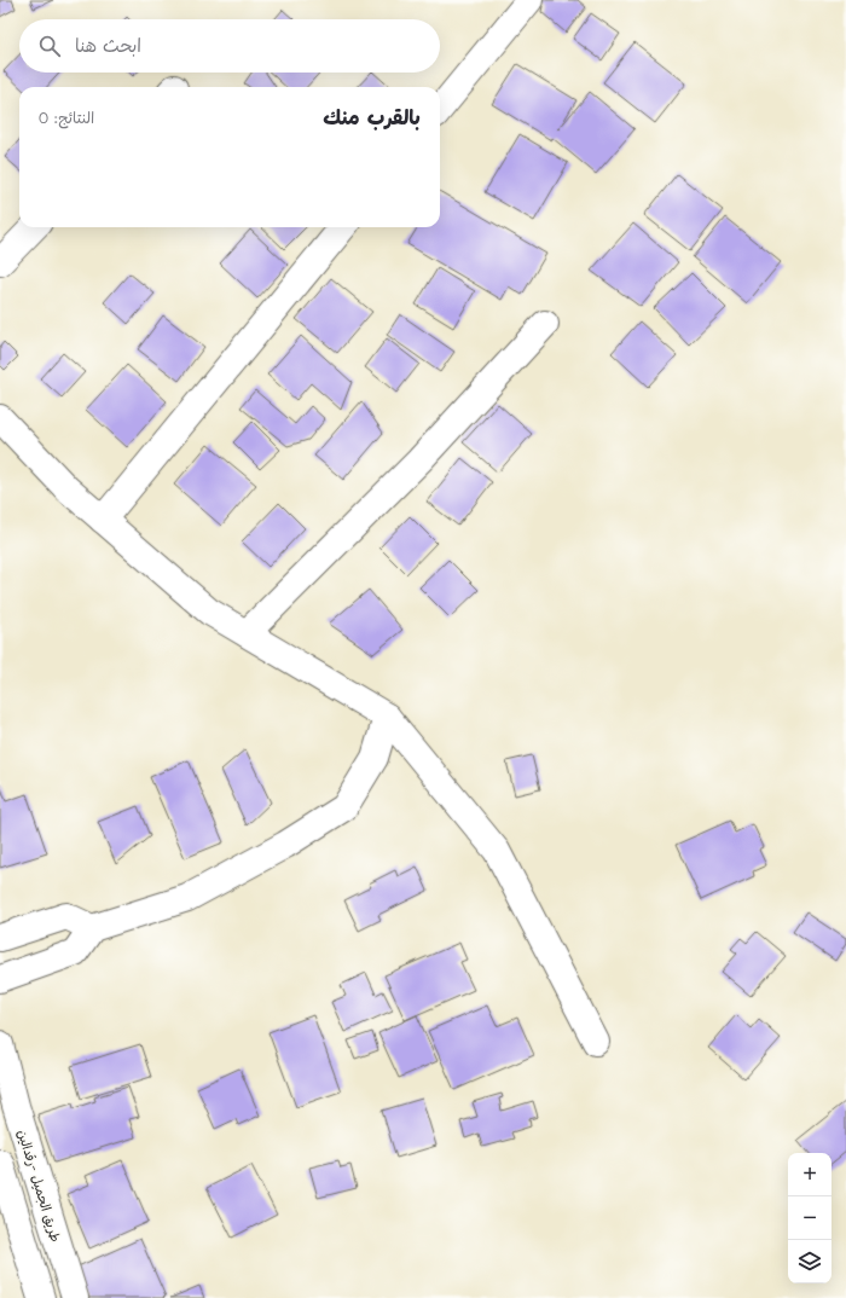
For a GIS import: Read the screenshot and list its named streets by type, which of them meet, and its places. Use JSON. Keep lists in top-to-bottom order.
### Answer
{
  "streets": {
    "street": ["طريق الجميل -رقدالين"]
  },
  "page": {
    "search": "ابحث هنا",
    "heading": ["بالقرب منك", "النتائج: 0"],
    "map_buttons": ["+", "−"]
  }
}
